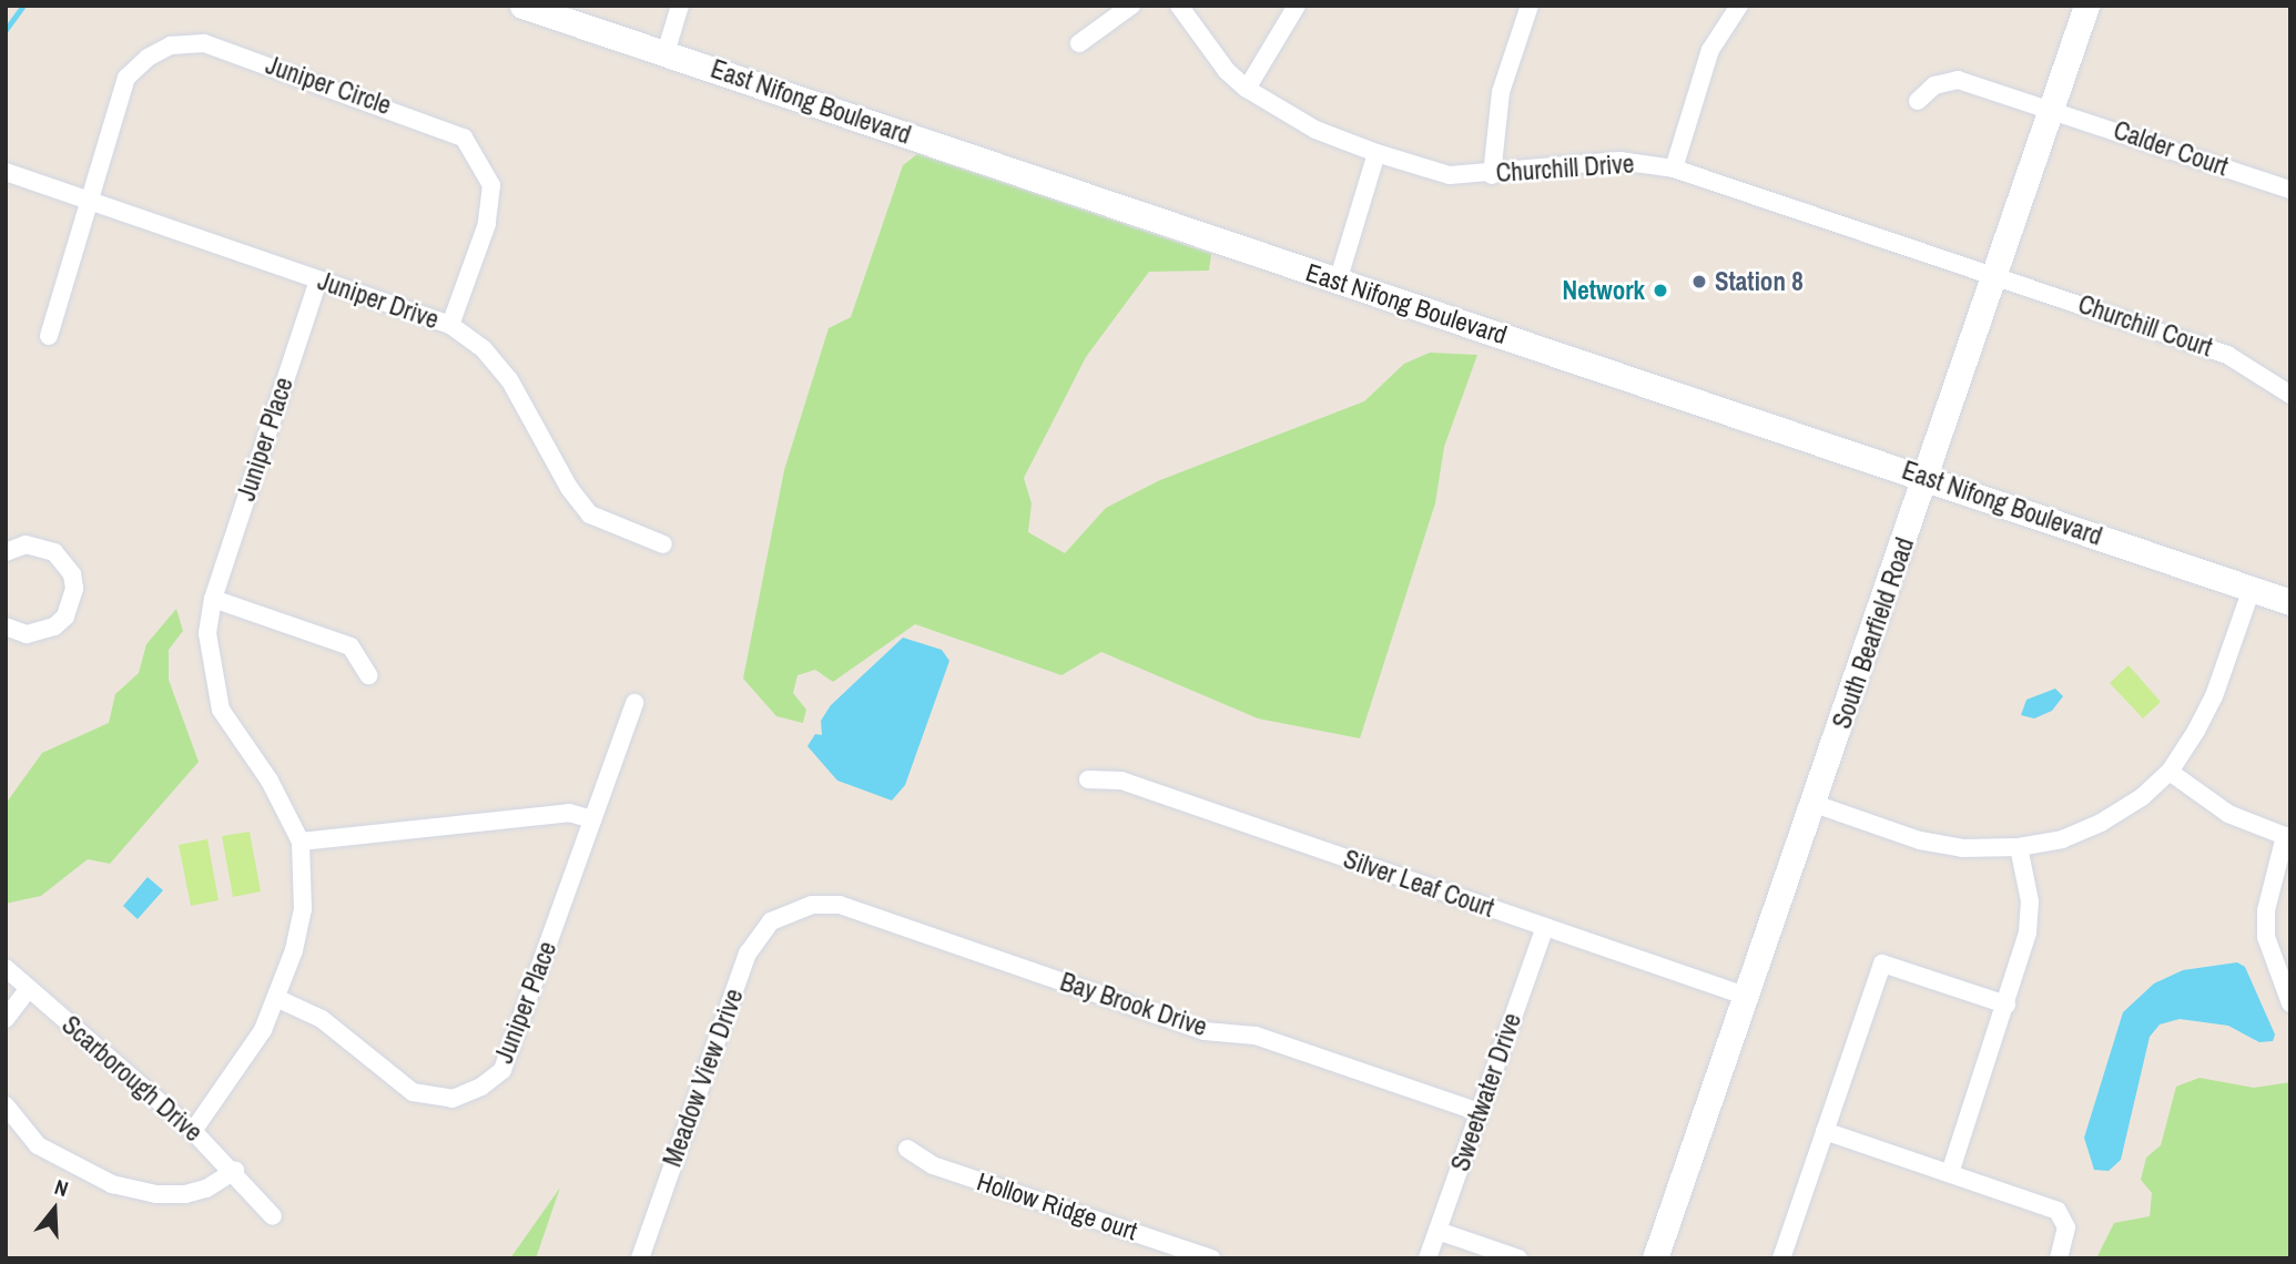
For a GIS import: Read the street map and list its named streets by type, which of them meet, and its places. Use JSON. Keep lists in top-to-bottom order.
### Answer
{
  "streets": {
    "street": [
      "Juniper Circle",
      "East Nifong Boulevard",
      "Calder Court",
      "Churchill Drive",
      "Juniper Drive",
      "Churchill Court",
      "Juniper Place",
      "South Bearfield Road",
      "Silver Leaf Court",
      "Bay Brook Drive",
      "Meadow View Drive",
      "Scarborough Drive",
      "Sweetwater Drive",
      "Hollow Ridge ourt"
    ]
  },
  "crossings": [
    ["Juniper Circle", "Juniper Drive"],
    ["East Nifong Boulevard", "South Bearfield Road"],
    ["Calder Court", "South Bearfield Road"],
    ["Churchill Drive", "Churchill Court"],
    ["Churchill Drive", "South Bearfield Road"],
    ["Juniper Drive", "Juniper Place"],
    ["Churchill Court", "South Bearfield Road"],
    ["Juniper Place", "Scarborough Drive"],
    ["South Bearfield Road", "Silver Leaf Court"],
    ["Silver Leaf Court", "Sweetwater Drive"],
    ["Bay Brook Drive", "Meadow View Drive"],
    ["Bay Brook Drive", "Sweetwater Drive"]
  ],
  "places": ["Station 8", "Network"],
  "north": "top"
}
